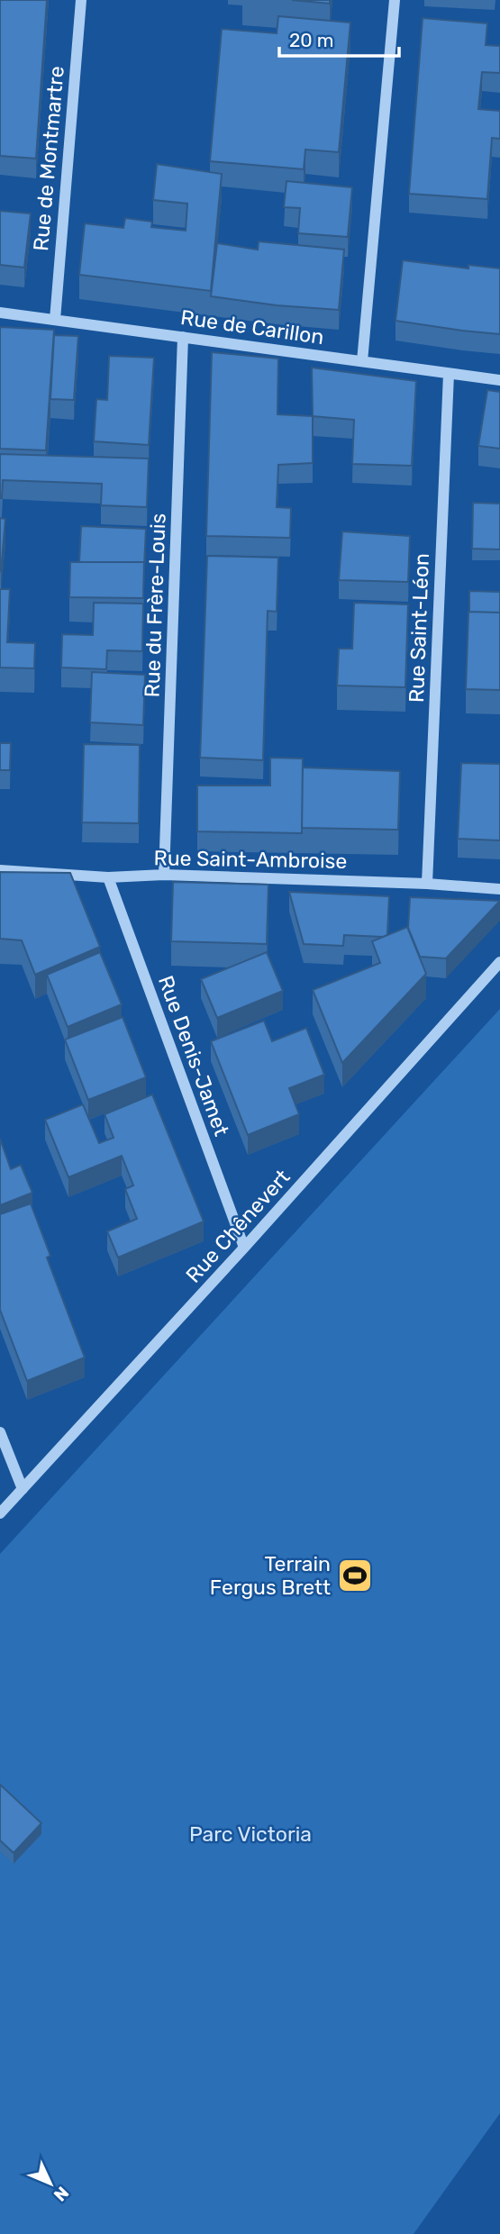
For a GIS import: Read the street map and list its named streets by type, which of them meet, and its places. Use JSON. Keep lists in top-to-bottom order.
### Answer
{
  "streets": {
    "street": [
      "Rue de Montmartre",
      "Rue de Carillon",
      "Rue du Frère-Louis",
      "Rue Saint-Léon",
      "Rue Saint-Ambroise",
      "Rue Denis-Jamet",
      "Rue Chênevert"
    ]
  },
  "crossings": [
    ["Rue de Montmartre", "Rue de Carillon"],
    ["Rue de Carillon", "Rue du Frère-Louis"],
    ["Rue de Carillon", "Rue Saint-Léon"],
    ["Rue du Frère-Louis", "Rue Saint-Ambroise"],
    ["Rue Saint-Léon", "Rue Saint-Ambroise"],
    ["Rue Saint-Ambroise", "Rue Denis-Jamet"],
    ["Rue Denis-Jamet", "Rue Chênevert"]
  ],
  "parks": ["Parc Victoria"],
  "places": {
    "sports": ["Terrain Fergus Brett"]
  },
  "scale_bar": "20 m",
  "north": "bottom right"
}
